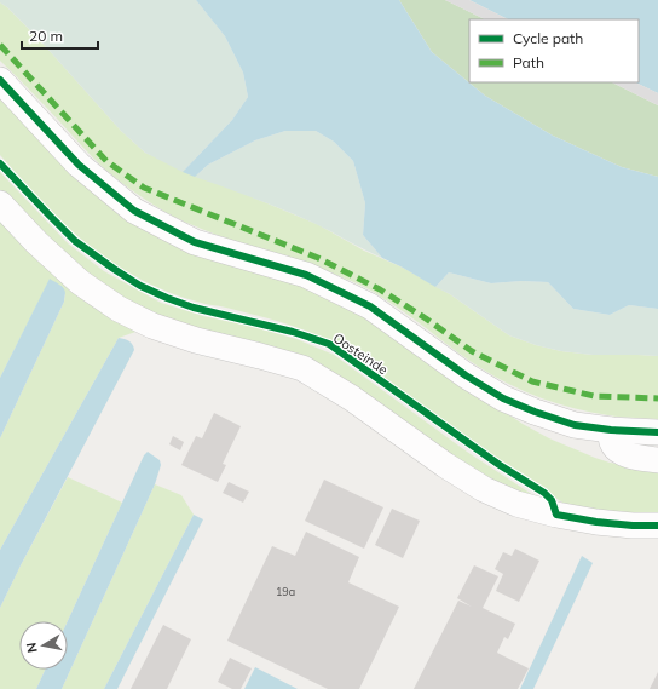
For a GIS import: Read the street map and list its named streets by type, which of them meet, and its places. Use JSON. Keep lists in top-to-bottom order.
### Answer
{
  "streets": {
    "cycle path": ["Oosteinde"]
  },
  "house_numbers": ["19a"],
  "legend": ["Cycle path", "Path"],
  "scale_bar": "20 m",
  "north": "left"
}
